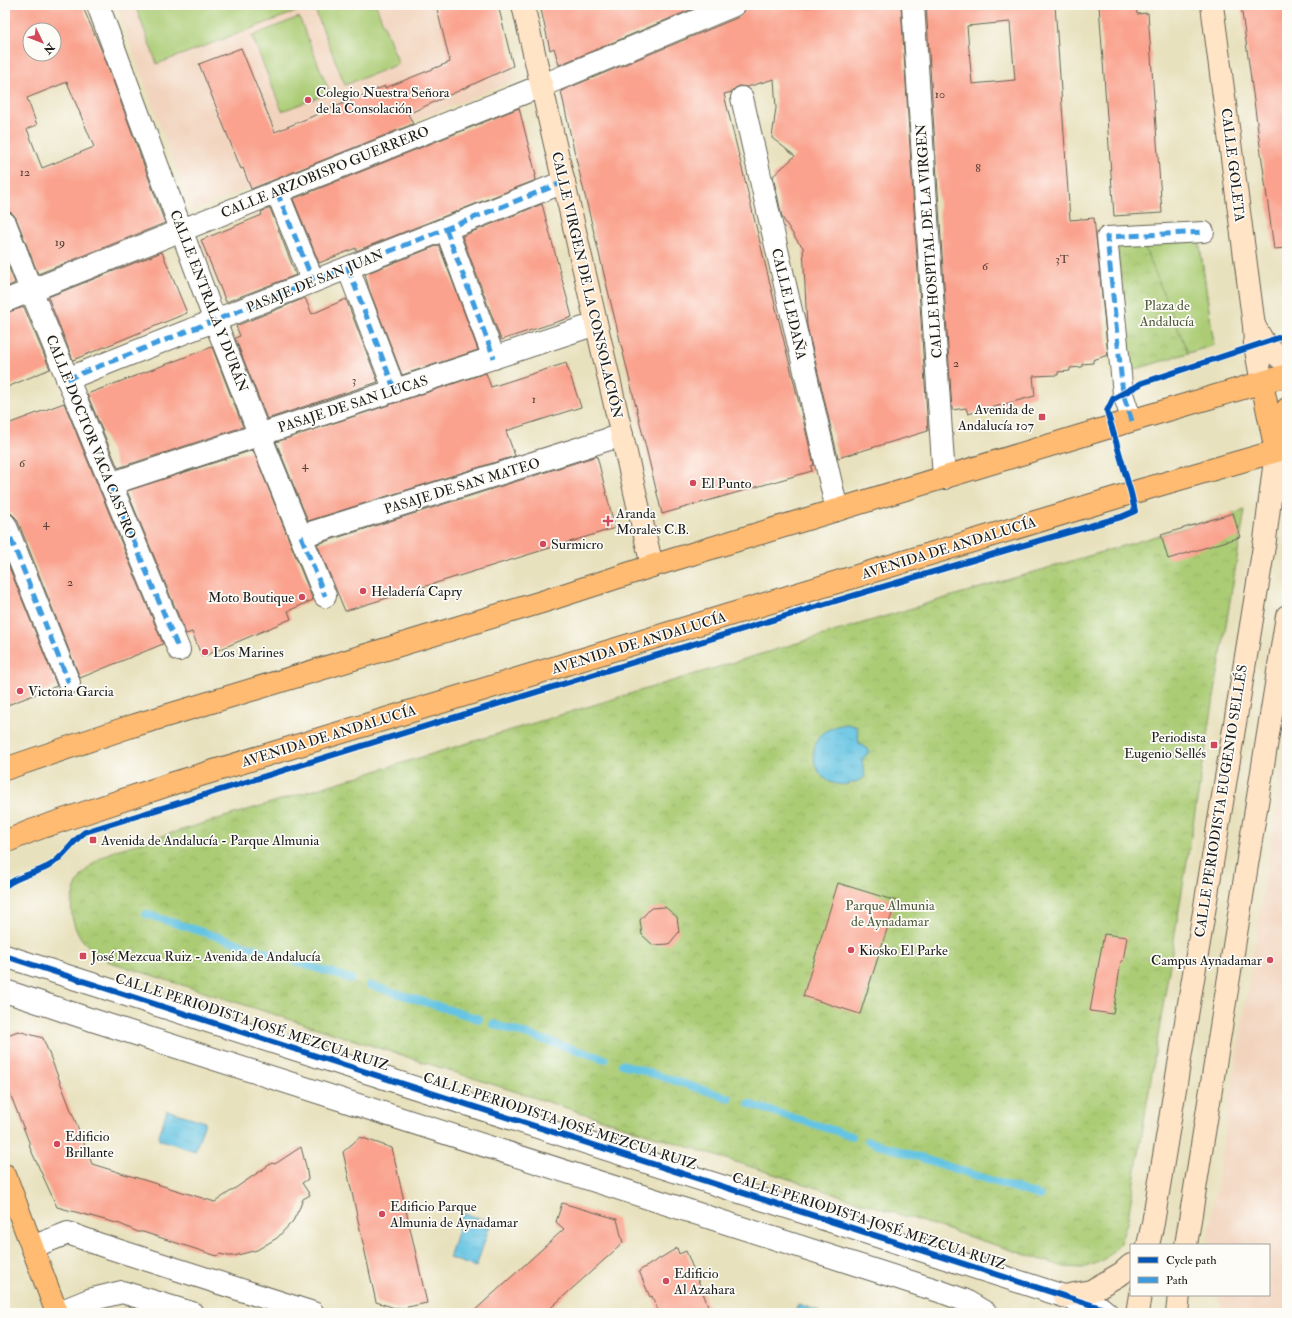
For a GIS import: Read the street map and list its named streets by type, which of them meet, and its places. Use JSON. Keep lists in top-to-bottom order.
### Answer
{
  "streets": {
    "main road": [
      "CALLE GOLETA",
      "CALLE VIRGEN DE LA CONSOLACIÓN",
      "AVENIDA DE ANDALUCÍA",
      "CALLE PERIODISTA EUGENIO SELLÉS"
    ],
    "street": [
      "CALLE ARZOBISPO GUERRERO",
      "CALLE HOSPITAL DE LA VIRGEN",
      "PASAJE DE SAN JUAN",
      "CALLE ENTRALA Y DURÁN",
      "CALLE LEDAÑA",
      "PASAJE DE SAN LUCAS",
      "CALLE DOCTOR VACA CASTRO",
      "PASAJE DE SAN MATEO",
      "CALLE PERIODISTA JOSÉ MEZCUA RUIZ"
    ]
  },
  "crossings": [
    ["CALLE ARZOBISPO GUERRERO", "CALLE VIRGEN DE LA CONSOLACIÓN"],
    ["CALLE ARZOBISPO GUERRERO", "CALLE ENTRALA Y DURÁN"],
    ["CALLE ARZOBISPO GUERRERO", "CALLE DOCTOR VACA CASTRO"],
    ["PASAJE DE SAN JUAN", "CALLE VIRGEN DE LA CONSOLACIÓN"],
    ["PASAJE DE SAN JUAN", "CALLE ENTRALA Y DURÁN"],
    ["PASAJE DE SAN JUAN", "CALLE DOCTOR VACA CASTRO"],
    ["CALLE VIRGEN DE LA CONSOLACIÓN", "PASAJE DE SAN LUCAS"],
    ["CALLE VIRGEN DE LA CONSOLACIÓN", "PASAJE DE SAN MATEO"],
    ["CALLE ENTRALA Y DURÁN", "PASAJE DE SAN LUCAS"],
    ["CALLE ENTRALA Y DURÁN", "PASAJE DE SAN MATEO"],
    ["PASAJE DE SAN LUCAS", "CALLE DOCTOR VACA CASTRO"],
    ["AVENIDA DE ANDALUCÍA", "CALLE PERIODISTA EUGENIO SELLÉS"]
  ],
  "parks": ["Plaza de Andalucía", "Parque Almunia de Aynadamar"],
  "places": {
    "other": [
      "Colegio Nuestra Señora de la Consolación",
      "El Punto",
      "Surmicro",
      "Heladería Capry",
      "Moto Boutique",
      "Los Marines",
      "Victoria Garcia",
      "Kiosko El Parke",
      "Campus Aynadamar",
      "Edificio Brillante",
      "Edificio Parque Almunia de Aynadamar",
      "Edificio Al Azahara"
    ],
    "transit": [
      "Avenida de Andalucía 107",
      "Periodista Eugenio Sellés",
      "Avenida de Andalucía - Parque Almunia",
      "José Mezcua Ruiz - Avenida de Andalucía"
    ],
    "health": ["Aranda Morales C.B."]
  },
  "house_numbers": [
    "10",
    "8",
    "12",
    "19",
    "3T",
    "6",
    "2",
    "3",
    "1",
    "6",
    "4",
    "4",
    "2"
  ],
  "legend": ["Cycle path", "Path"],
  "north": "bottom right"
}
